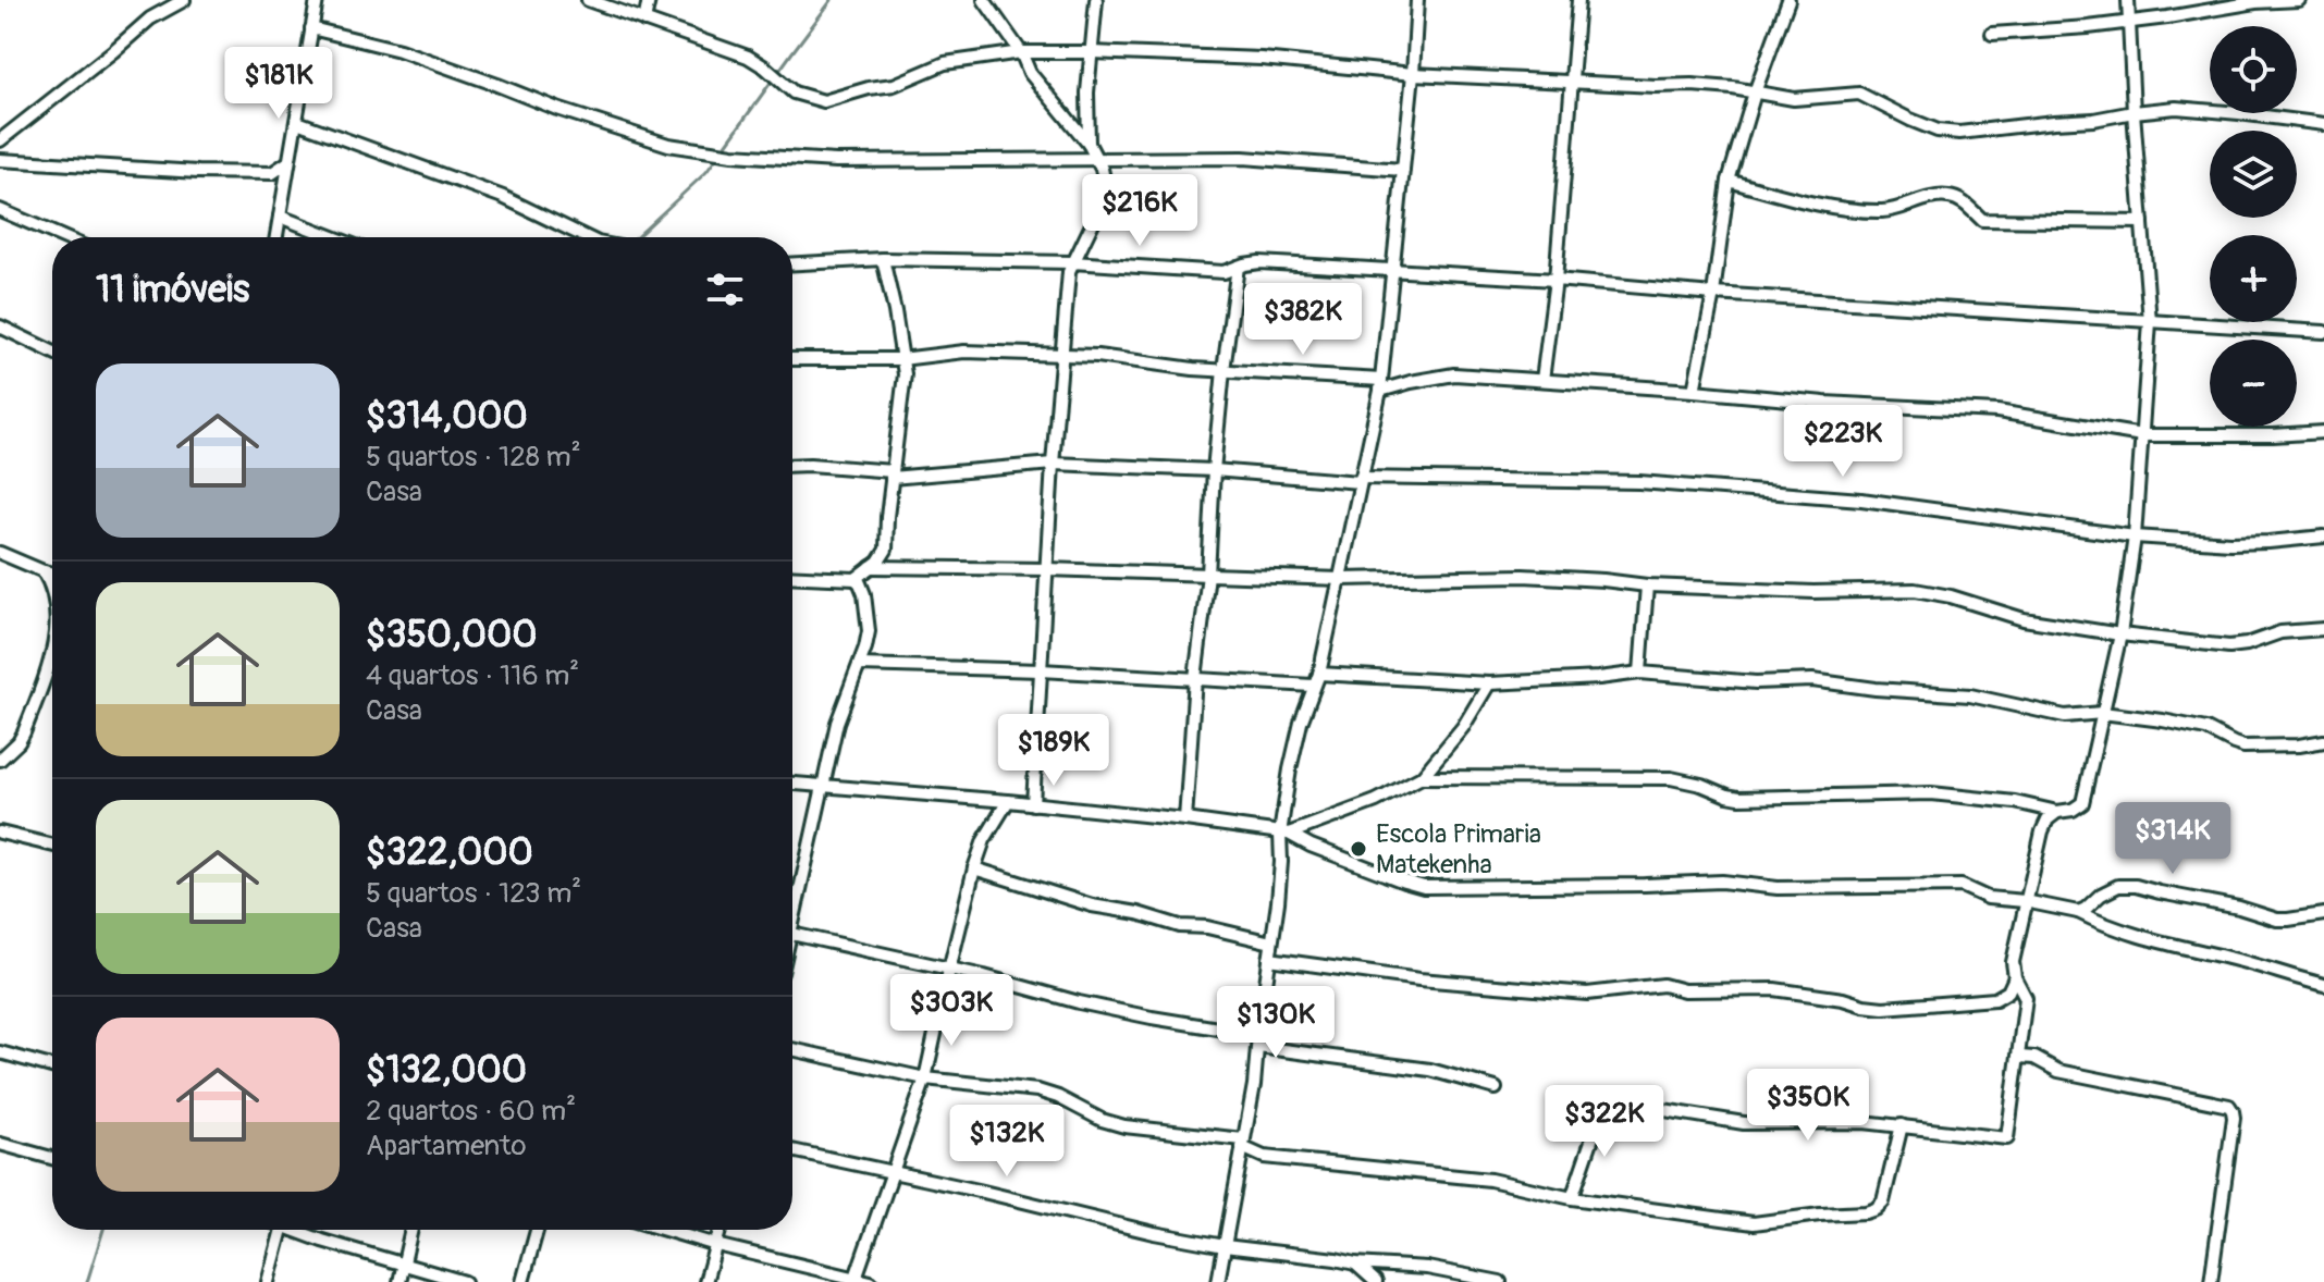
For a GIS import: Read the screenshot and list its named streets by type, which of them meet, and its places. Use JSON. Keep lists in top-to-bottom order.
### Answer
{
  "places": ["Escola Primaria Matekenha"],
  "page": {
    "map_buttons": ["+", "−"],
    "price": [
      "$181K",
      "$216K",
      "$382K",
      "$223K",
      "$189K",
      "$314K",
      "$303K",
      "$130K",
      "$350K",
      "$322K",
      "$132K"
    ],
    "heading": "11 imóveis",
    "list": [
      {
        "name": "$314,000",
        "note": "5 quartos · 128 m² · Casa"
      },
      {
        "name": "$350,000",
        "note": "4 quartos · 116 m² · Casa"
      },
      {
        "name": "$322,000",
        "note": "5 quartos · 123 m² · Casa"
      },
      {
        "name": "$132,000",
        "note": "2 quartos · 60 m² · Apartamento"
      }
    ]
  }
}
